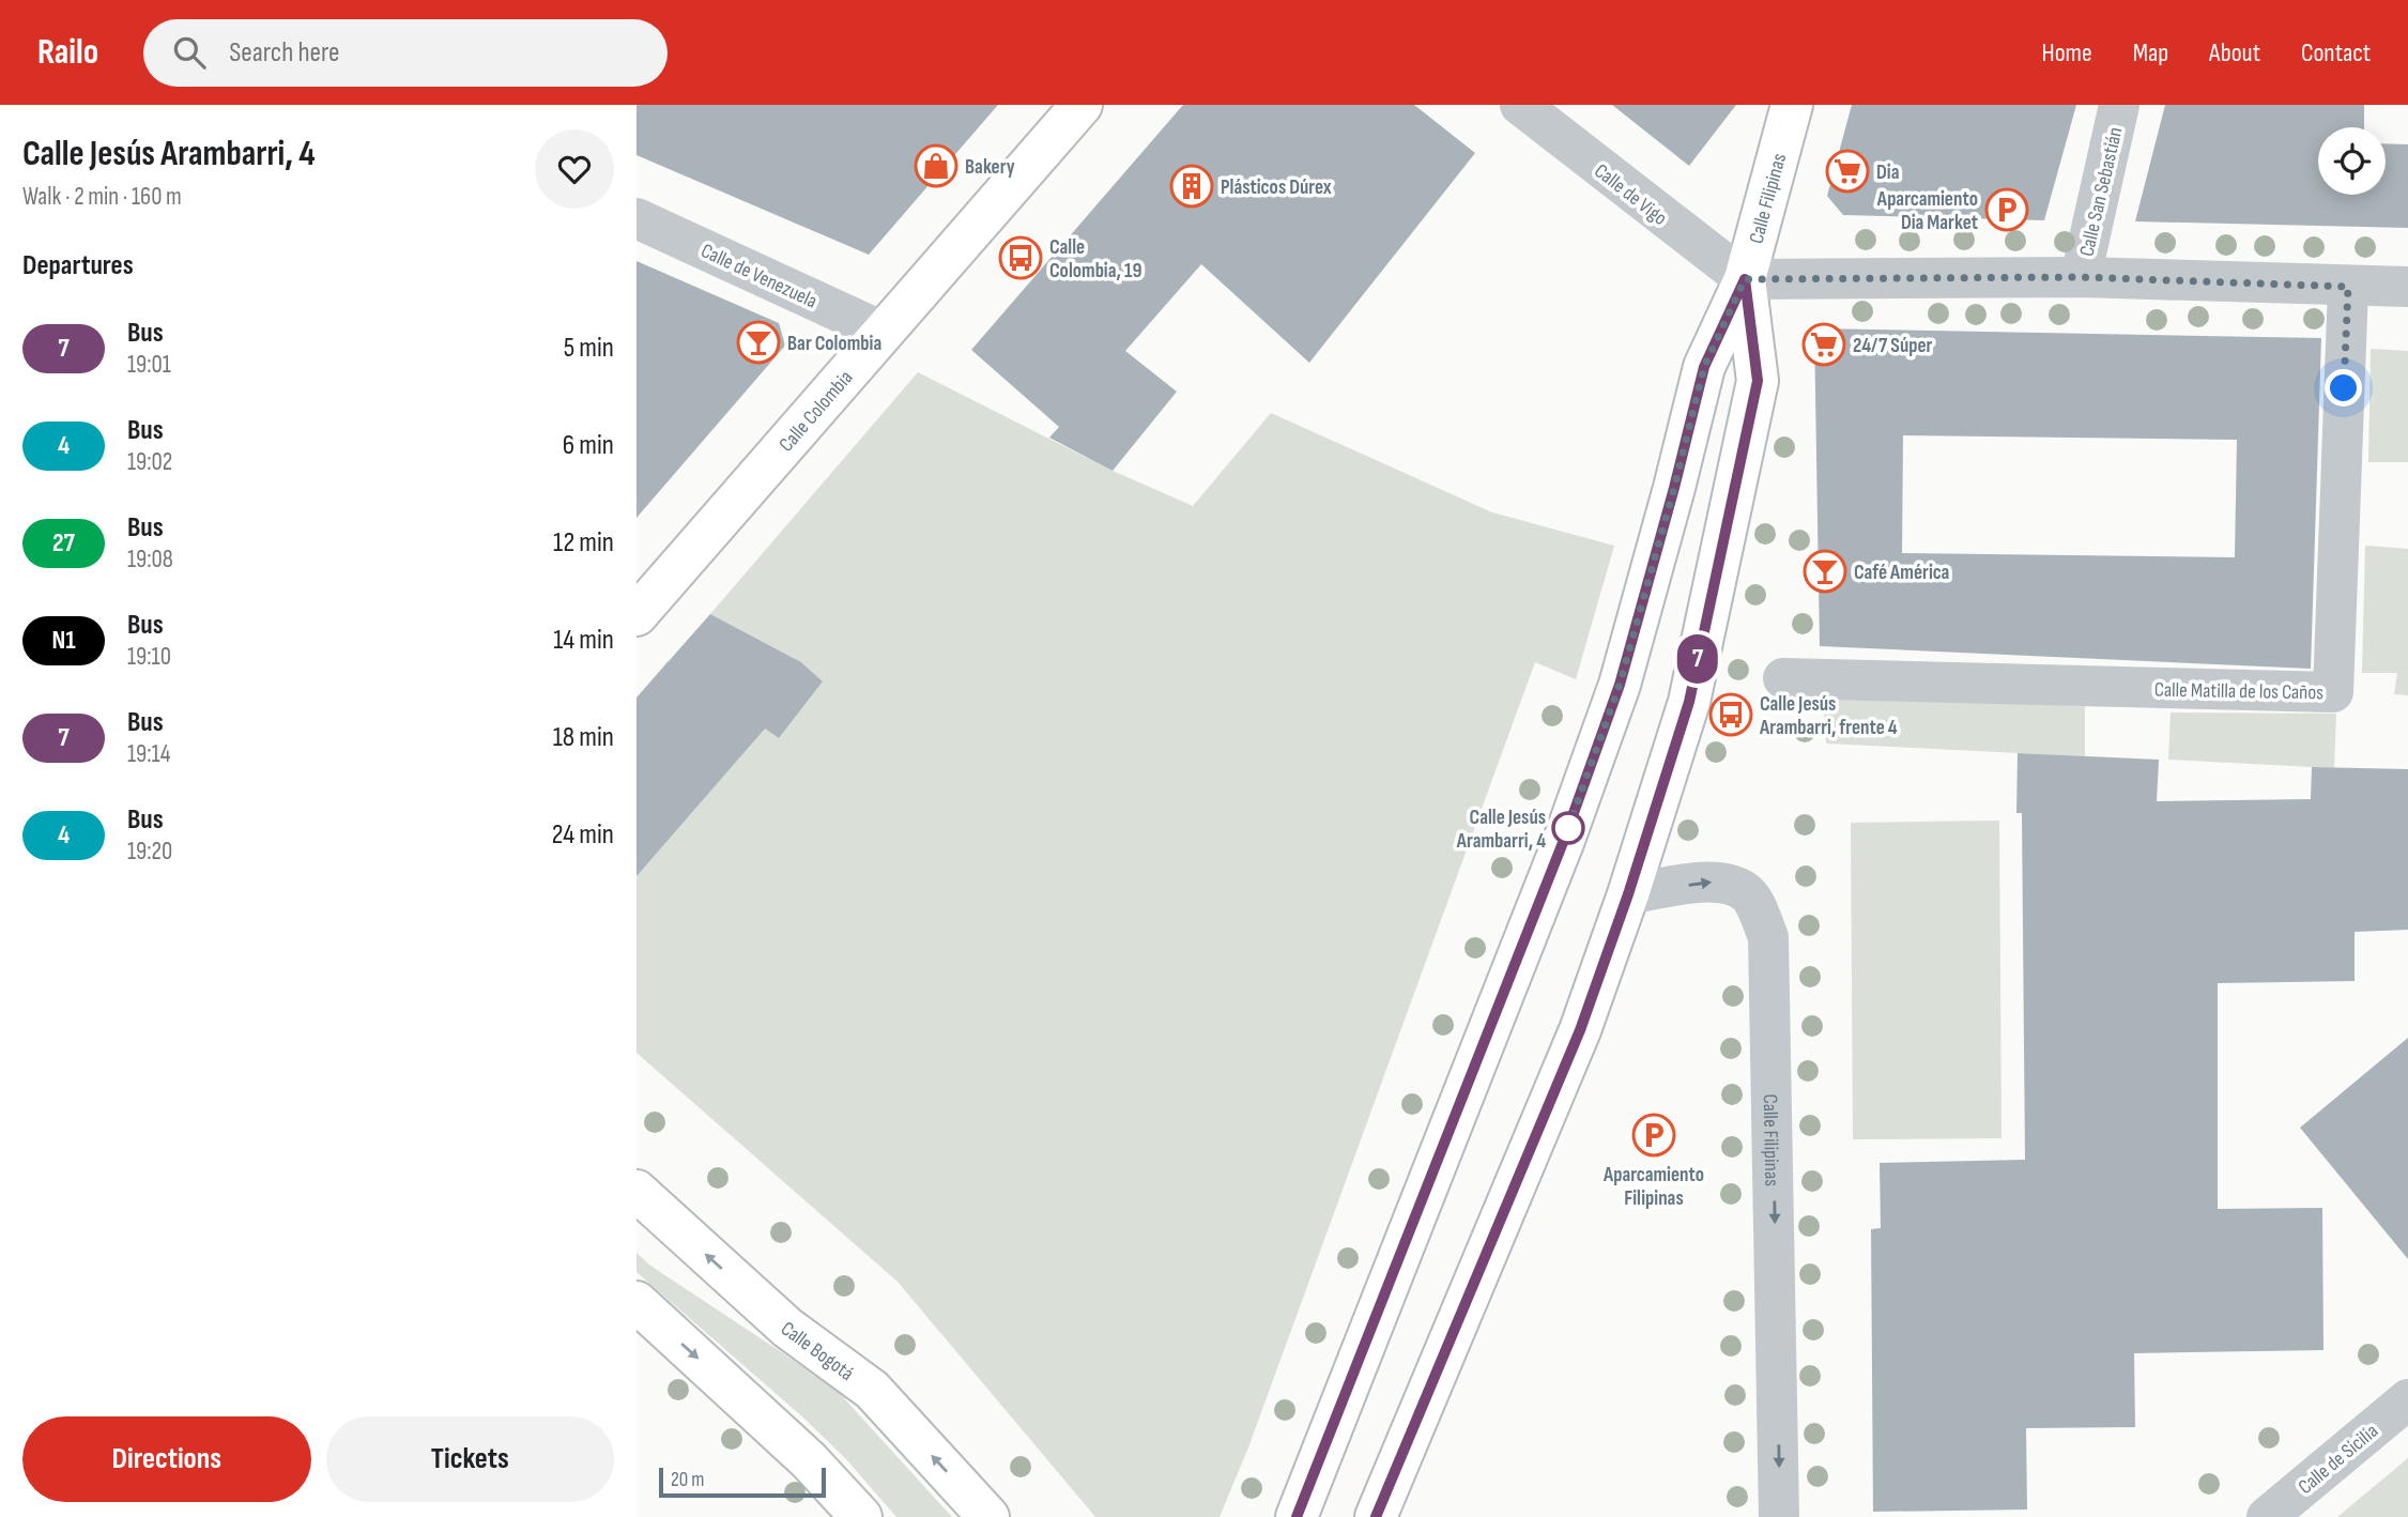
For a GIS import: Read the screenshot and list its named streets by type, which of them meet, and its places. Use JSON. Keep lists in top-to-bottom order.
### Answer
{
  "streets": {
    "main road": ["Calle Filipinas", "Calle Colombia", "Calle Bogotá"],
    "street": [
      "Calle San Sebastián",
      "Calle de Vigo",
      "Calle de Venezuela",
      "Calle Matilla de los Caños",
      "Calle de Sicilia"
    ]
  },
  "crossings": [
    ["Calle de Vigo", "Calle Filipinas"],
    ["Calle de Venezuela", "Calle Colombia"]
  ],
  "places": {
    "shop": ["Bakery"],
    "supermarket": ["Dia", "24/7 Súper"],
    "building": ["Plásticos Dúrex"],
    "parking": ["Aparcamiento Dia Market", "Aparcamiento Filipinas"],
    "bus stop": ["Calle Colombia, 19", "Calle Jesús Arambarri, frente 4"],
    "bar": ["Bar Colombia", "Café América"],
    "other": ["Calle Jesús Arambarri, 4"]
  },
  "lines": ["bus line 7"],
  "scale_bar": "20 m",
  "page": {
    "header": "Railo",
    "search": "Search here",
    "nav": [
      "Home",
      "Map",
      "About",
      "Contact"
    ],
    "heading": [
      ["Calle Jesús Arambarri, 4", "Walk · 2 min · 160 m"],
      "Departures"
    ],
    "on_map": "7",
    "list": [
      {
        "mark": "7",
        "name": "Bus",
        "note": "19:01",
        "value": "5 min"
      },
      {
        "mark": "4",
        "name": "Bus",
        "note": "19:02",
        "value": "6 min"
      },
      {
        "mark": "27",
        "name": "Bus",
        "note": "19:08",
        "value": "12 min"
      },
      {
        "mark": "N1",
        "name": "Bus",
        "note": "19:10",
        "value": "14 min"
      },
      {
        "mark": "7",
        "name": "Bus",
        "note": "19:14",
        "value": "18 min"
      },
      {
        "mark": "4",
        "name": "Bus",
        "note": "19:20",
        "value": "24 min"
      }
    ],
    "buttons": ["Directions", "Tickets"],
    "scale": "20 m"
  }
}
